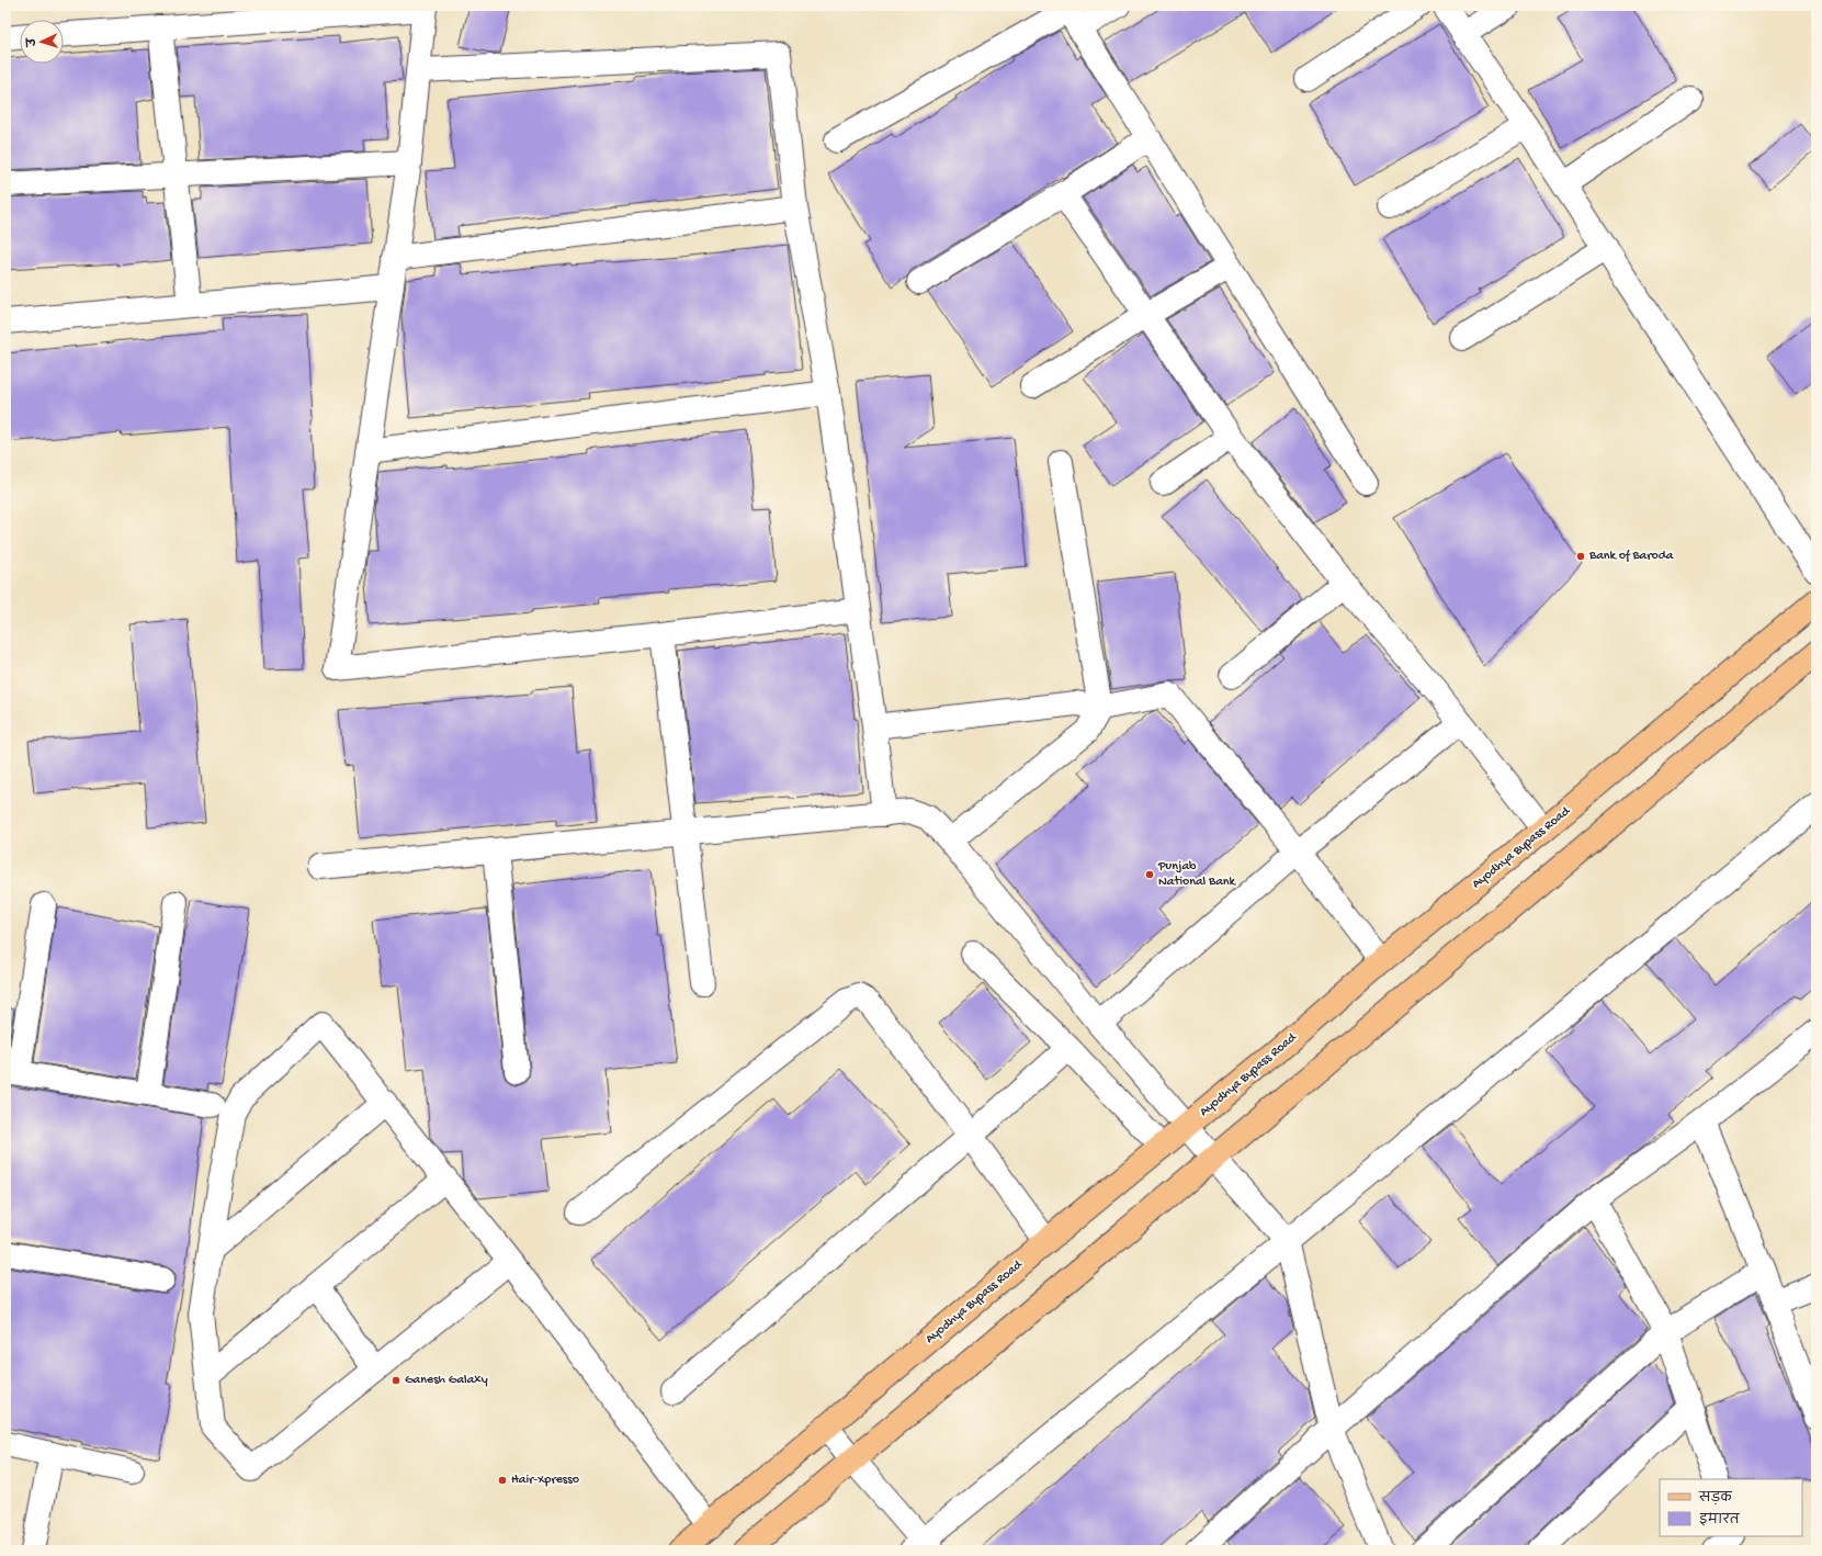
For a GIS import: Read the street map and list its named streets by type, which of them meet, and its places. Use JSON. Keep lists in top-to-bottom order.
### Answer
{
  "streets": {
    "main road": ["Ayodhya Bypass Road"]
  },
  "places": [
    "Bank of Baroda",
    "Punjab National Bank",
    "Ganesh Galaxy",
    "Hair-Xpresso"
  ],
  "legend": ["सड़क", "इमारत"],
  "north": "left"
}
